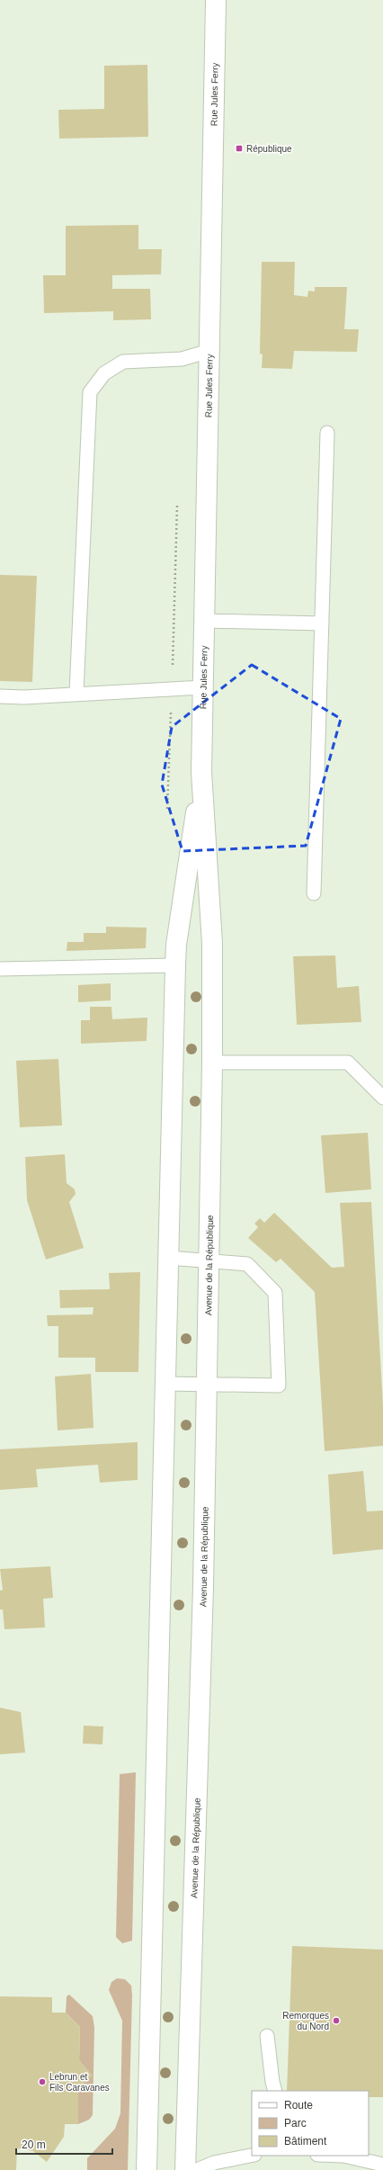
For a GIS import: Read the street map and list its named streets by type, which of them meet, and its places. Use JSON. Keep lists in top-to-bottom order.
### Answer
{
  "streets": {
    "main road": ["Rue Jules Ferry", "Avenue de la République"]
  },
  "crossings": [
    ["Rue Jules Ferry", "Avenue de la République"]
  ],
  "places": {
    "transit": ["République"],
    "other": ["Remorques du Nord", "Lebrun et Fils Caravanes"]
  },
  "legend": ["Route", "Parc", "Bâtiment"],
  "scale_bar": "20 m"
}
